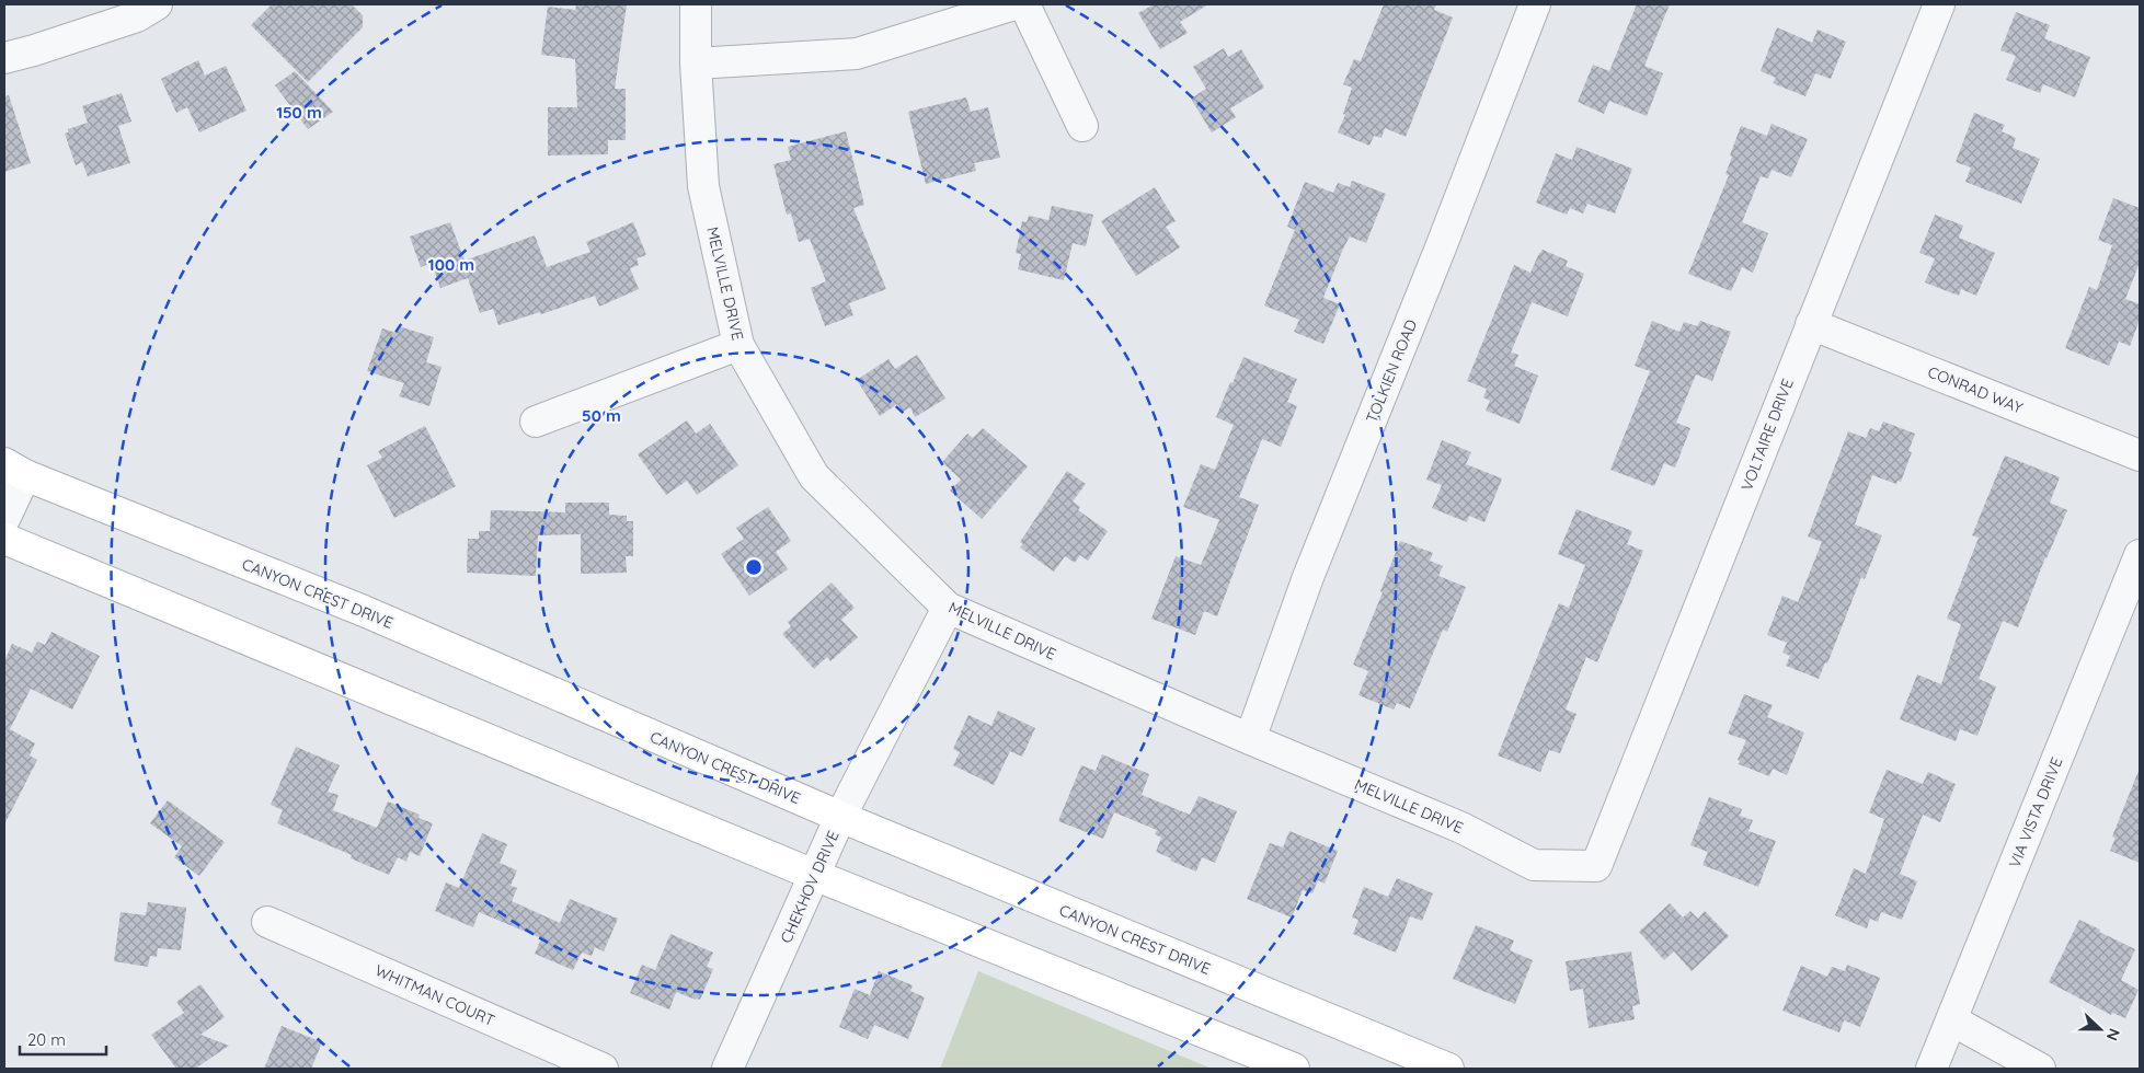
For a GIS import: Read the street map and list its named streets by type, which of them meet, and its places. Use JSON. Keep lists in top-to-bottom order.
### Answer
{
  "streets": {
    "main road": ["CANYON CREST DRIVE"],
    "street": [
      "MELVILLE DRIVE",
      "TOLKIEN ROAD",
      "CONRAD WAY",
      "VOLTAIRE DRIVE",
      "VIA VISTA DRIVE",
      "CHEKHOV DRIVE",
      "WHITMAN COURT"
    ]
  },
  "crossings": [
    ["MELVILLE DRIVE", "TOLKIEN ROAD"],
    ["MELVILLE DRIVE", "VOLTAIRE DRIVE"],
    ["MELVILLE DRIVE", "CHEKHOV DRIVE"],
    ["CONRAD WAY", "VOLTAIRE DRIVE"],
    ["CANYON CREST DRIVE", "CHEKHOV DRIVE"]
  ],
  "scale_bar": "20 m",
  "north": "right",
  "rings": ["150 m", "100 m", "50 m"]
}
